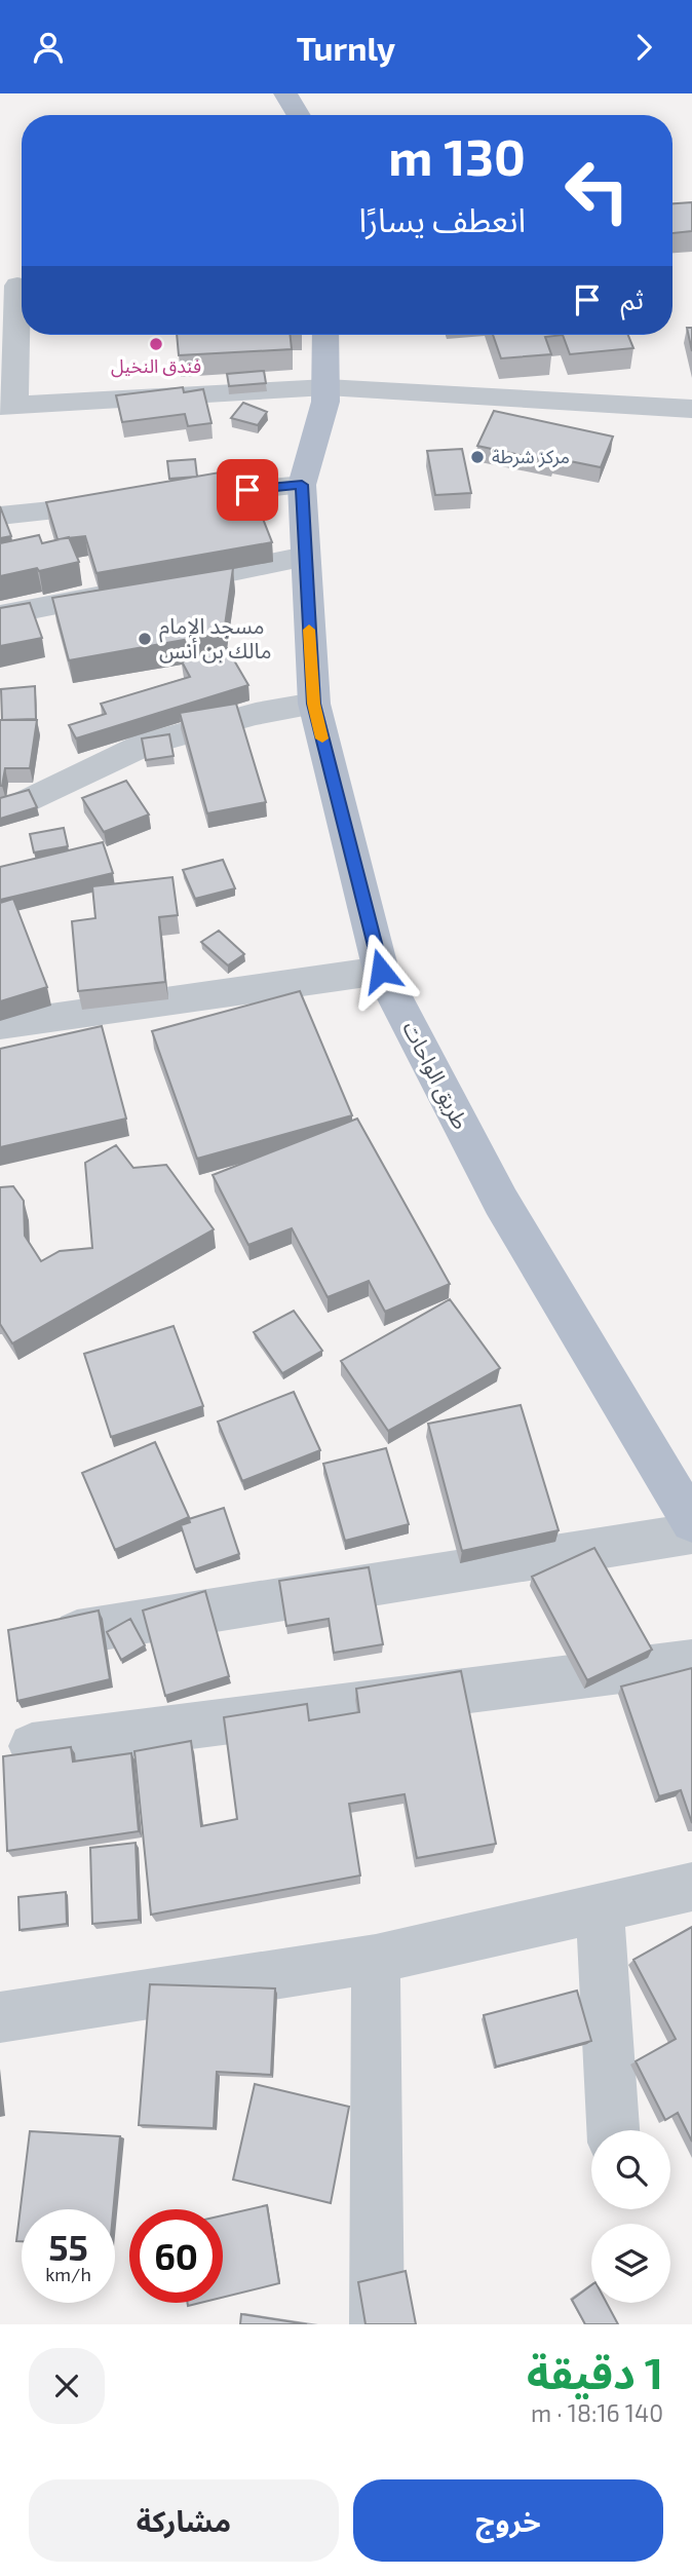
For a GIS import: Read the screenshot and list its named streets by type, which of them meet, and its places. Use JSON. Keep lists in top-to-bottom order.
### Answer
{
  "streets": {
    "main road": ["طريق الواحات"]
  },
  "places": ["فندق النخيل", "مركز شرطة", "مسجد الإمام مالك بن أنس"],
  "page": {
    "header": "Turnly",
    "turn": ["130 m", "انعطف يسارًا"],
    "then": "ثم",
    "speed": "55 km/h",
    "limit": "60",
    "heading": ["1 دقيقة", "140 m · 18:16"],
    "buttons": ["خروج", "مشاركة"]
  }
}
